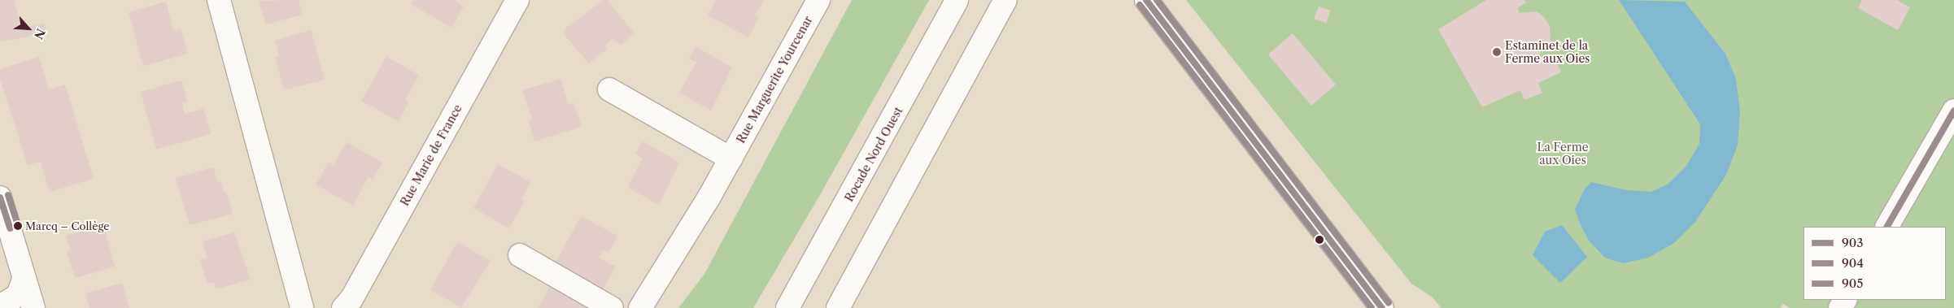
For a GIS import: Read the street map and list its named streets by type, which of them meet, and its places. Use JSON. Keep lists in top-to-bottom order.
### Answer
{
  "streets": {
    "main road": ["Rue Marguerite Yourcenar", "Rocade Nord Ouest", "Rue Marie de France"]
  },
  "parks": ["La Ferme aux Oies"],
  "places": ["Estaminet de la Ferme aux Oies", "Marcq – Collège"],
  "lines": ["transit line 903", "transit line 905", "transit line 904"],
  "legend": ["903", "904", "905"],
  "north": "bottom right"
}
